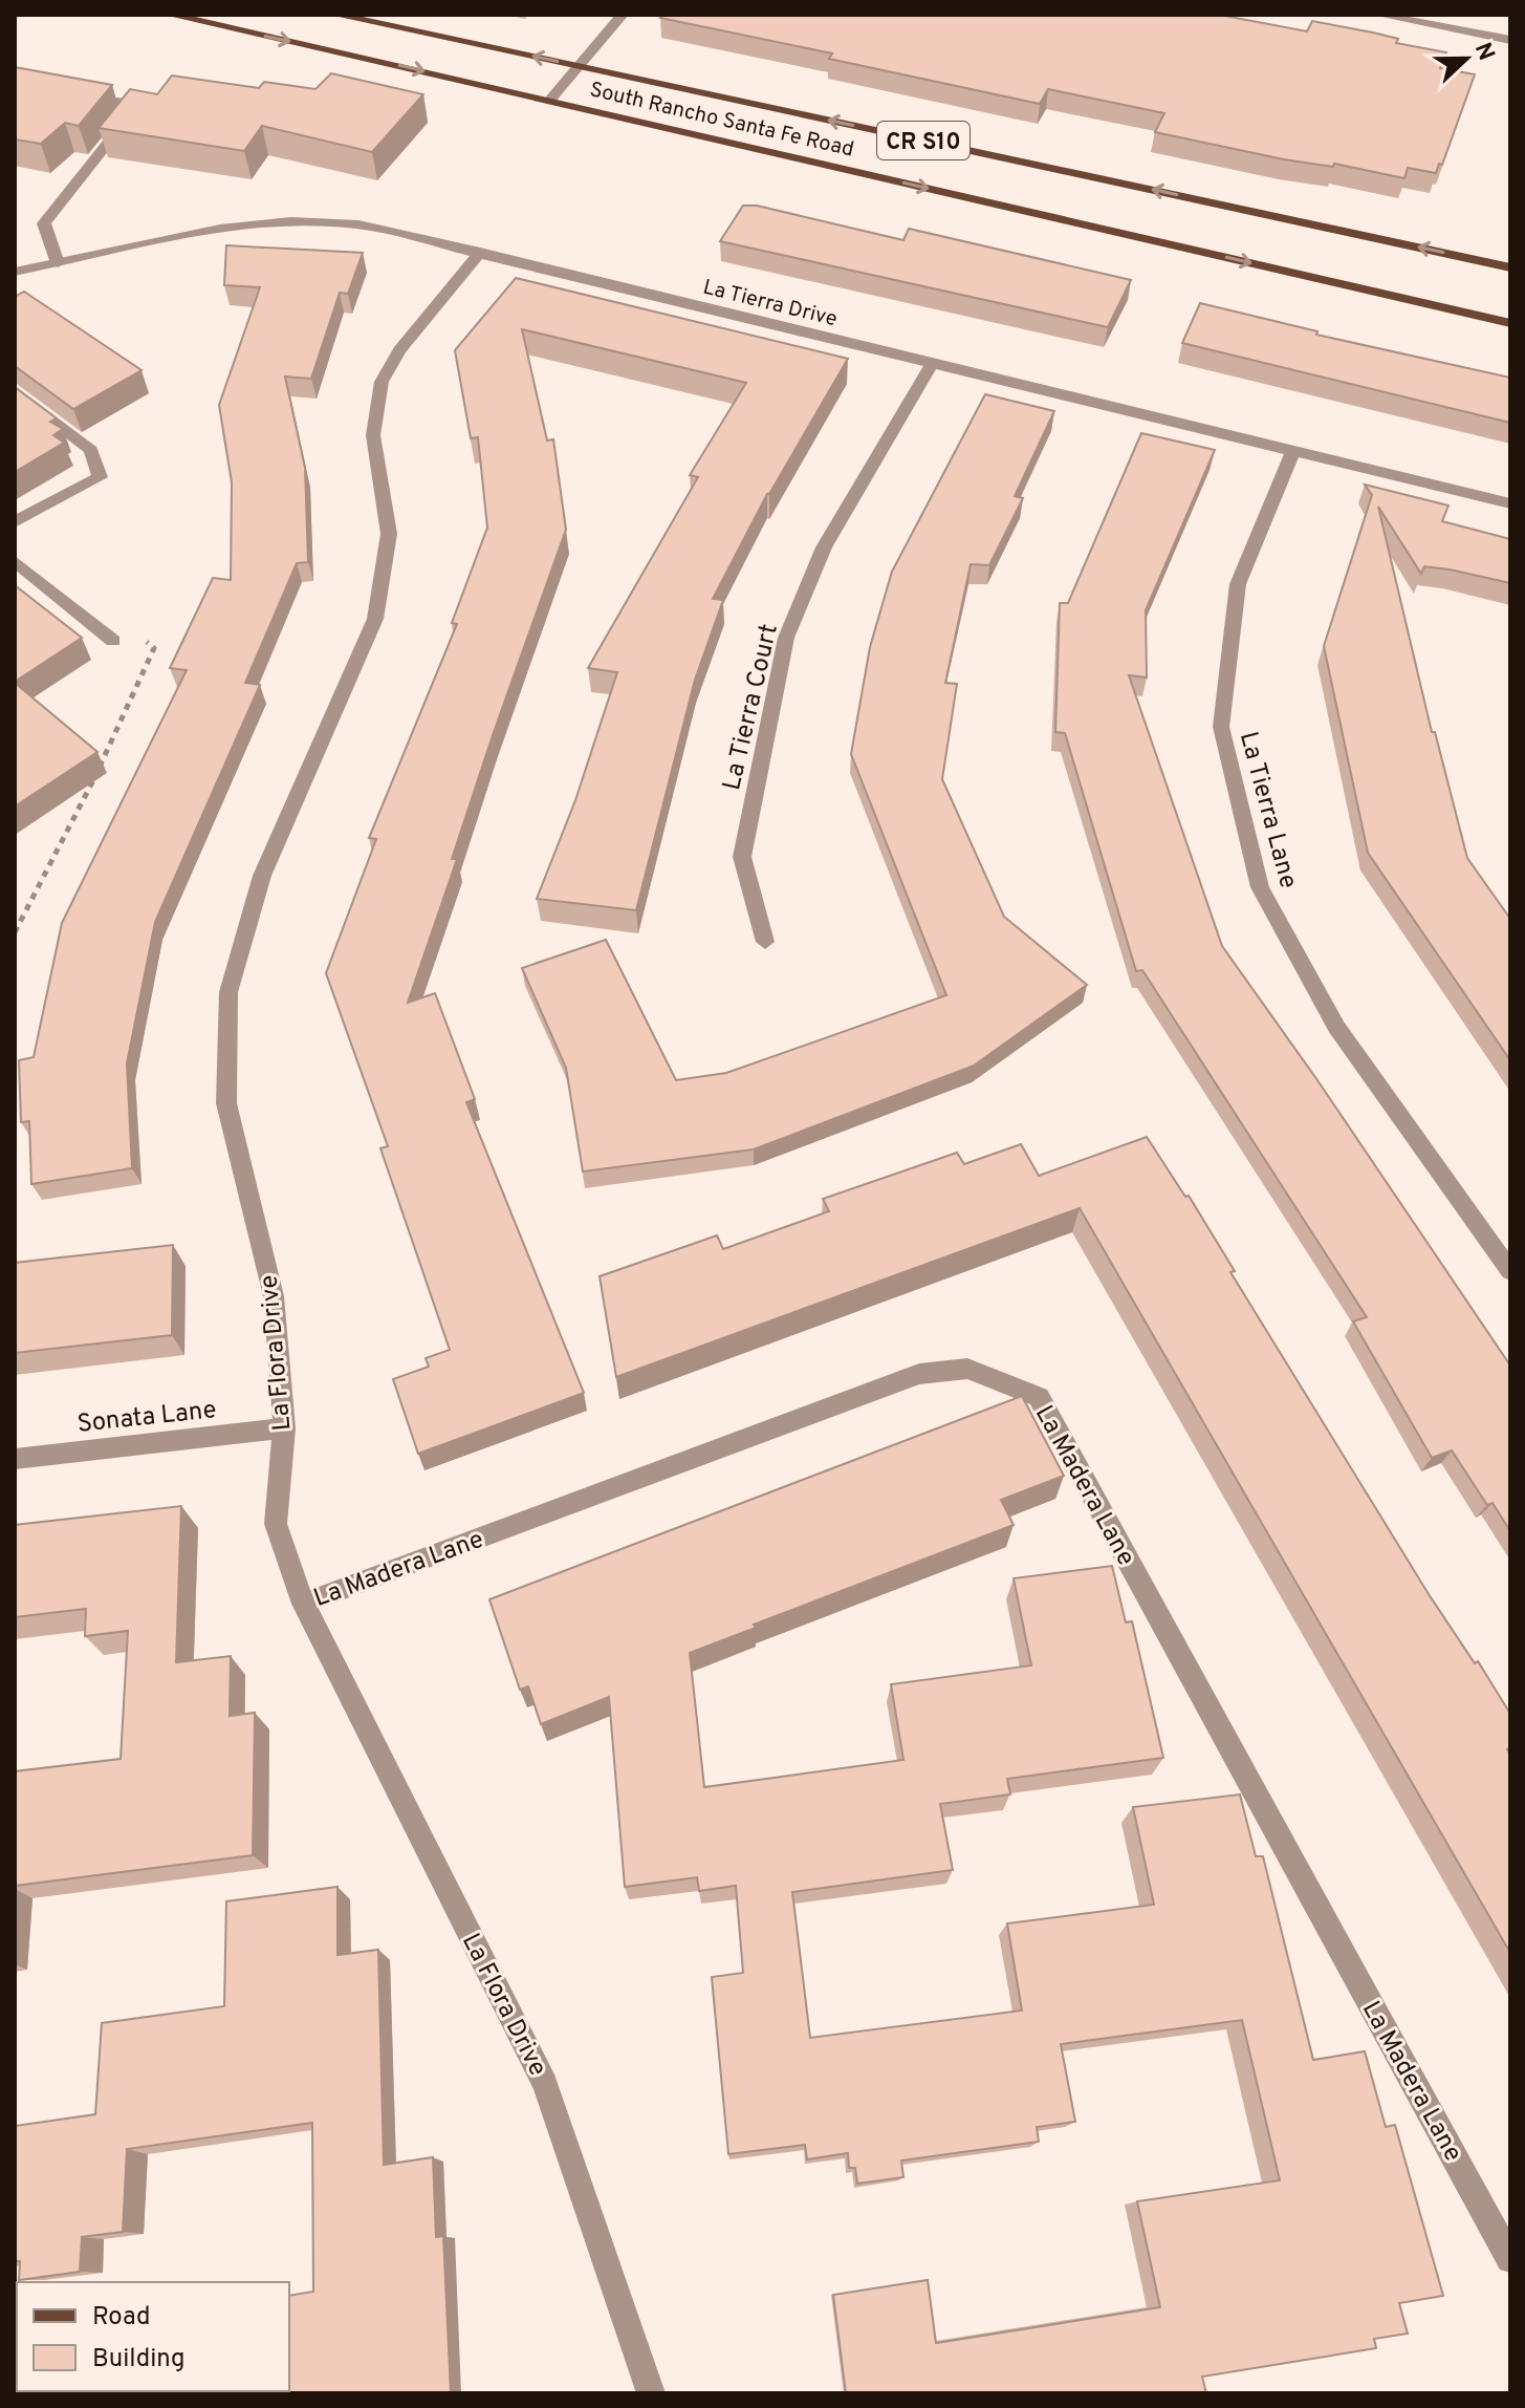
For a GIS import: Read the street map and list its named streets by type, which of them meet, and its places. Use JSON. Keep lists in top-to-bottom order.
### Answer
{
  "streets": {
    "main road": ["South Rancho Santa Fe Road", "CR S10"],
    "street": [
      "La Tierra Drive",
      "La Tierra Court",
      "La Tierra Lane",
      "La Flora Drive",
      "Sonata Lane",
      "La Madera Lane"
    ]
  },
  "crossings": [
    ["La Tierra Drive", "La Tierra Court"],
    ["La Tierra Drive", "La Tierra Lane"],
    ["La Tierra Drive", "La Flora Drive"],
    ["La Flora Drive", "Sonata Lane"],
    ["La Flora Drive", "La Madera Lane"]
  ],
  "legend": ["Road", "Building"],
  "north": "right"
}
